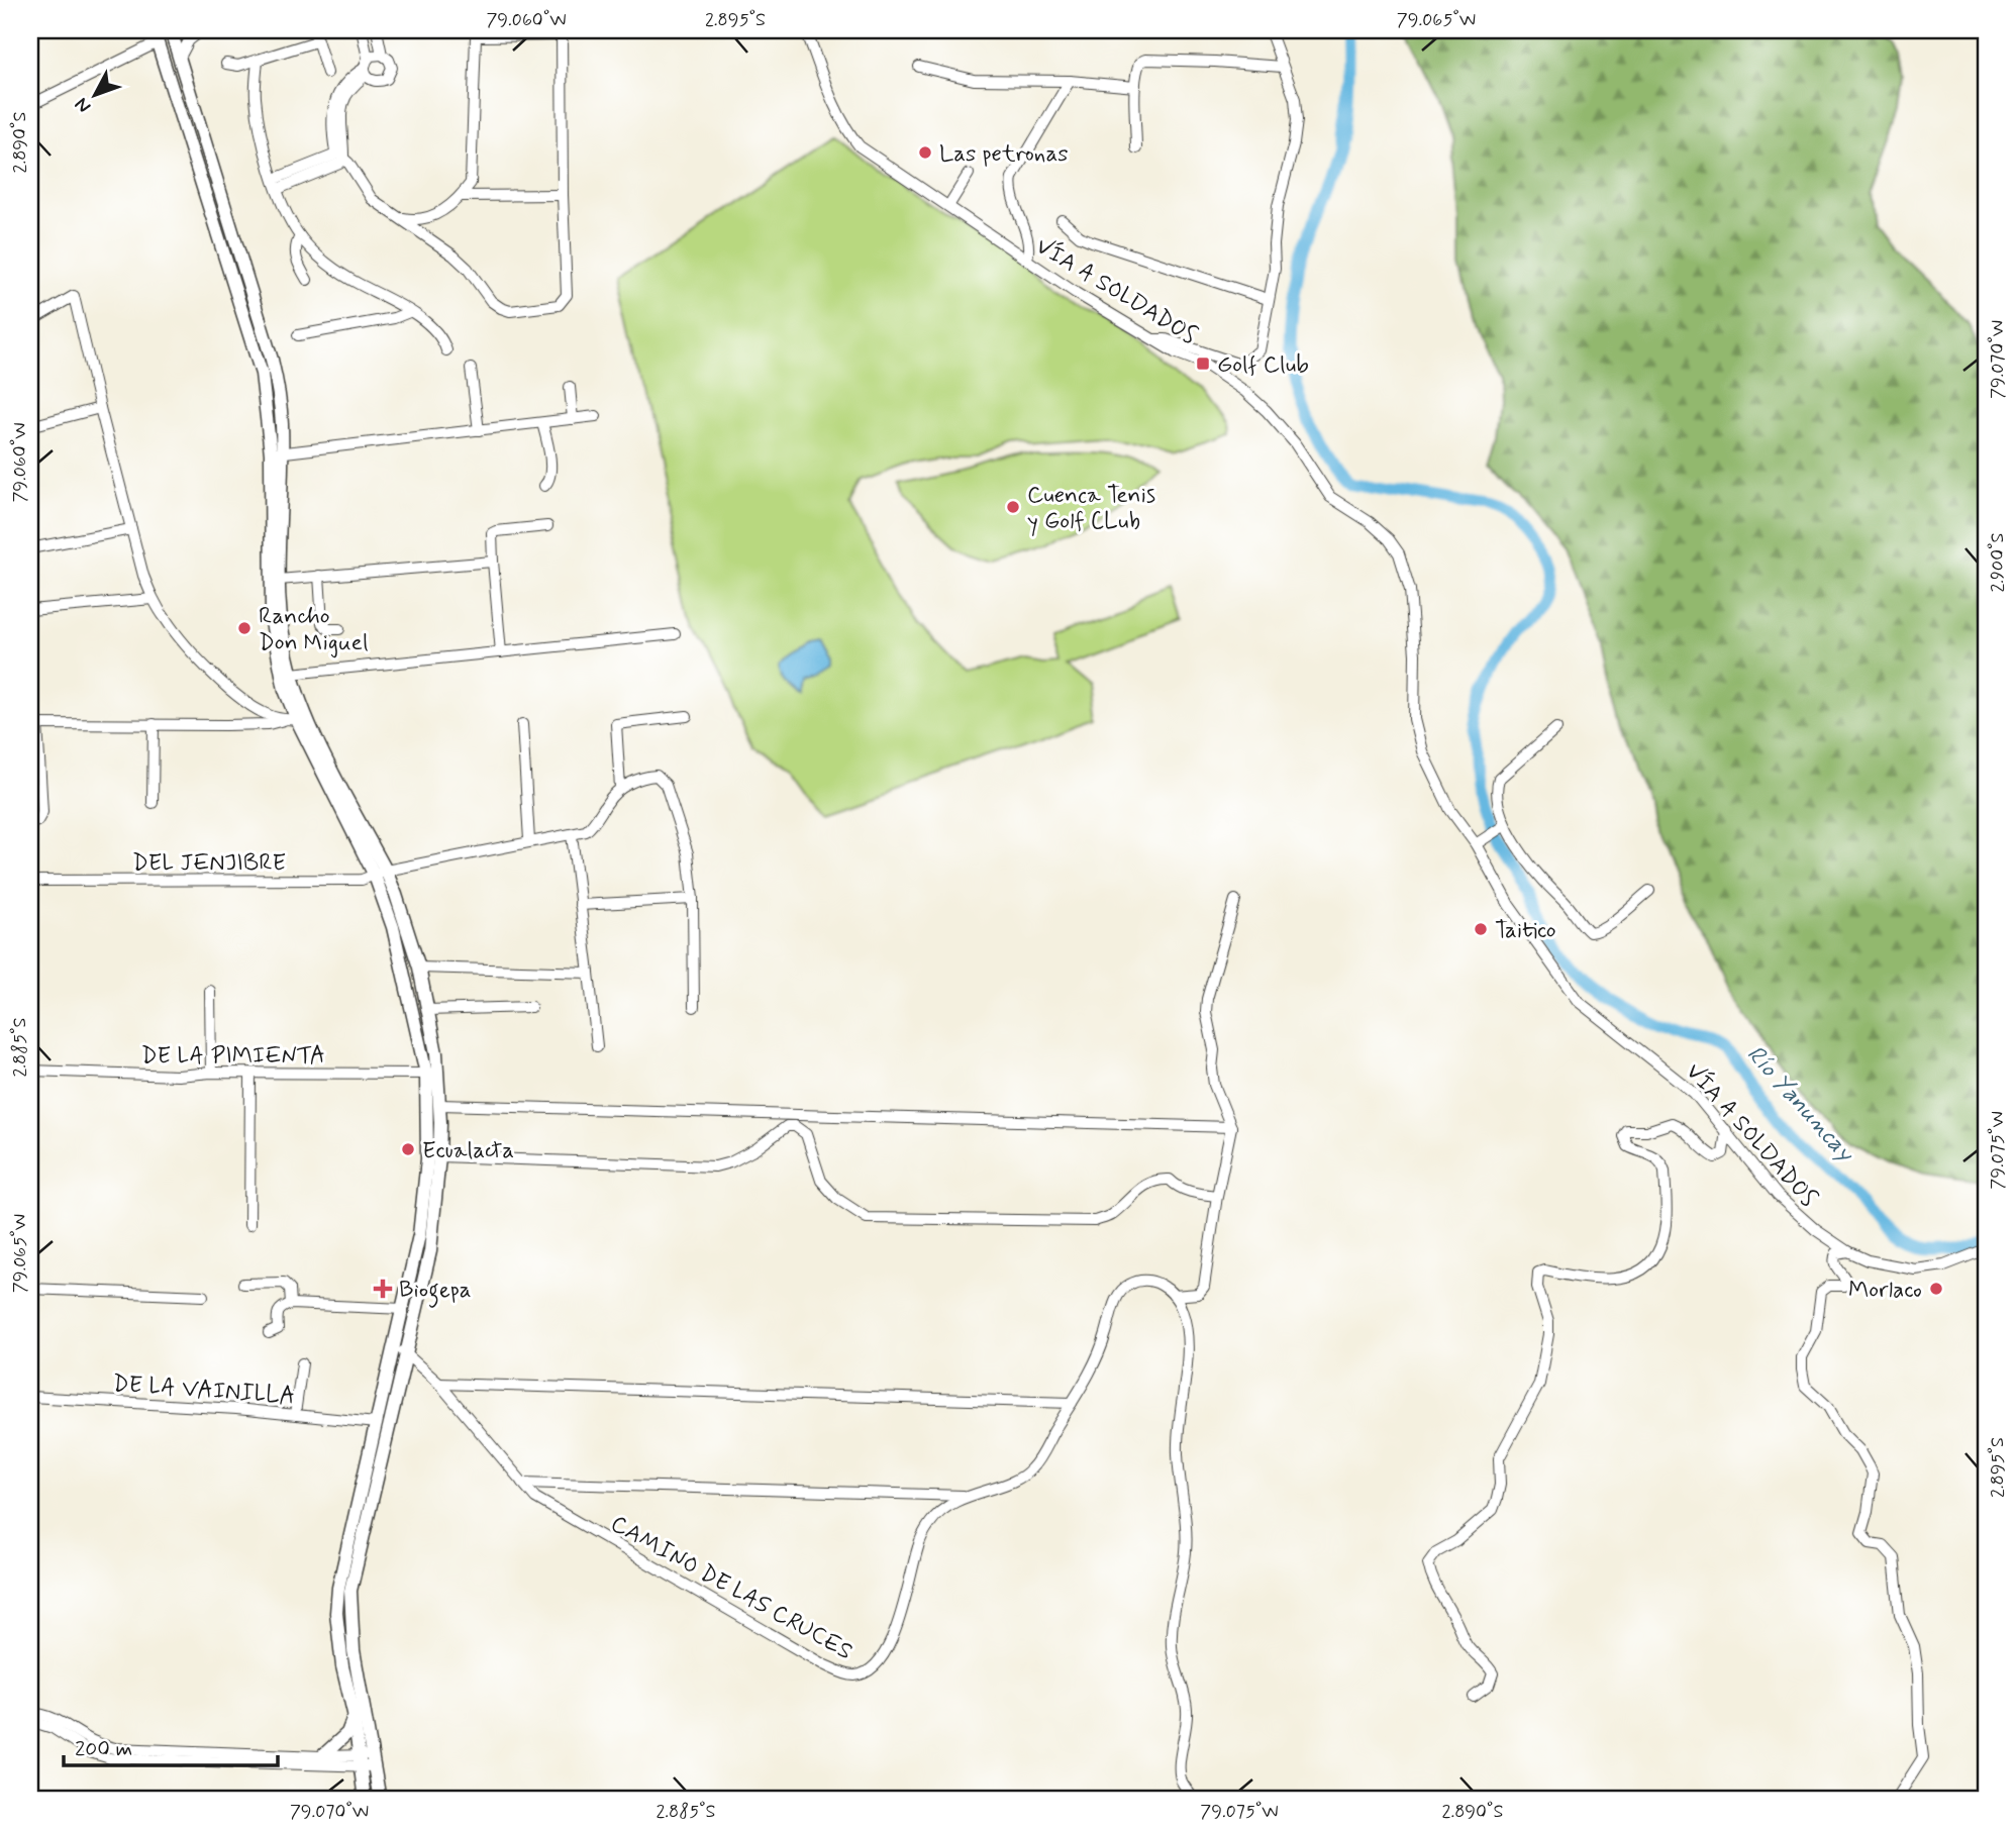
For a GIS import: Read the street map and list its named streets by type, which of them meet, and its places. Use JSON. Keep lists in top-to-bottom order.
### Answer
{
  "streets": {
    "street": [
      "VÍA A SOLDADOS",
      "DEL JENJIBRE",
      "DE LA PIMIENTA",
      "DE LA VAINILLA",
      "CAMINO DE LAS CRUCES"
    ]
  },
  "water": ["Río Yanuncay"],
  "places": {
    "other": [
      "Las petronas",
      "Cuenca Tenis y Golf CLub",
      "Rancho Don Miguel",
      "Taitico",
      "Ecualacta",
      "Morlaco"
    ],
    "transit": ["Golf Club"],
    "health": ["Biogepa"]
  },
  "scale_bar": "200 m",
  "north": "bottom left",
  "coordinates": [
    "79.060°W",
    "2.895°S",
    "79.065°W",
    "2.890°S",
    "79.070°W",
    "2.900°S",
    "2.885°S",
    "79.075°W"
  ]
}
